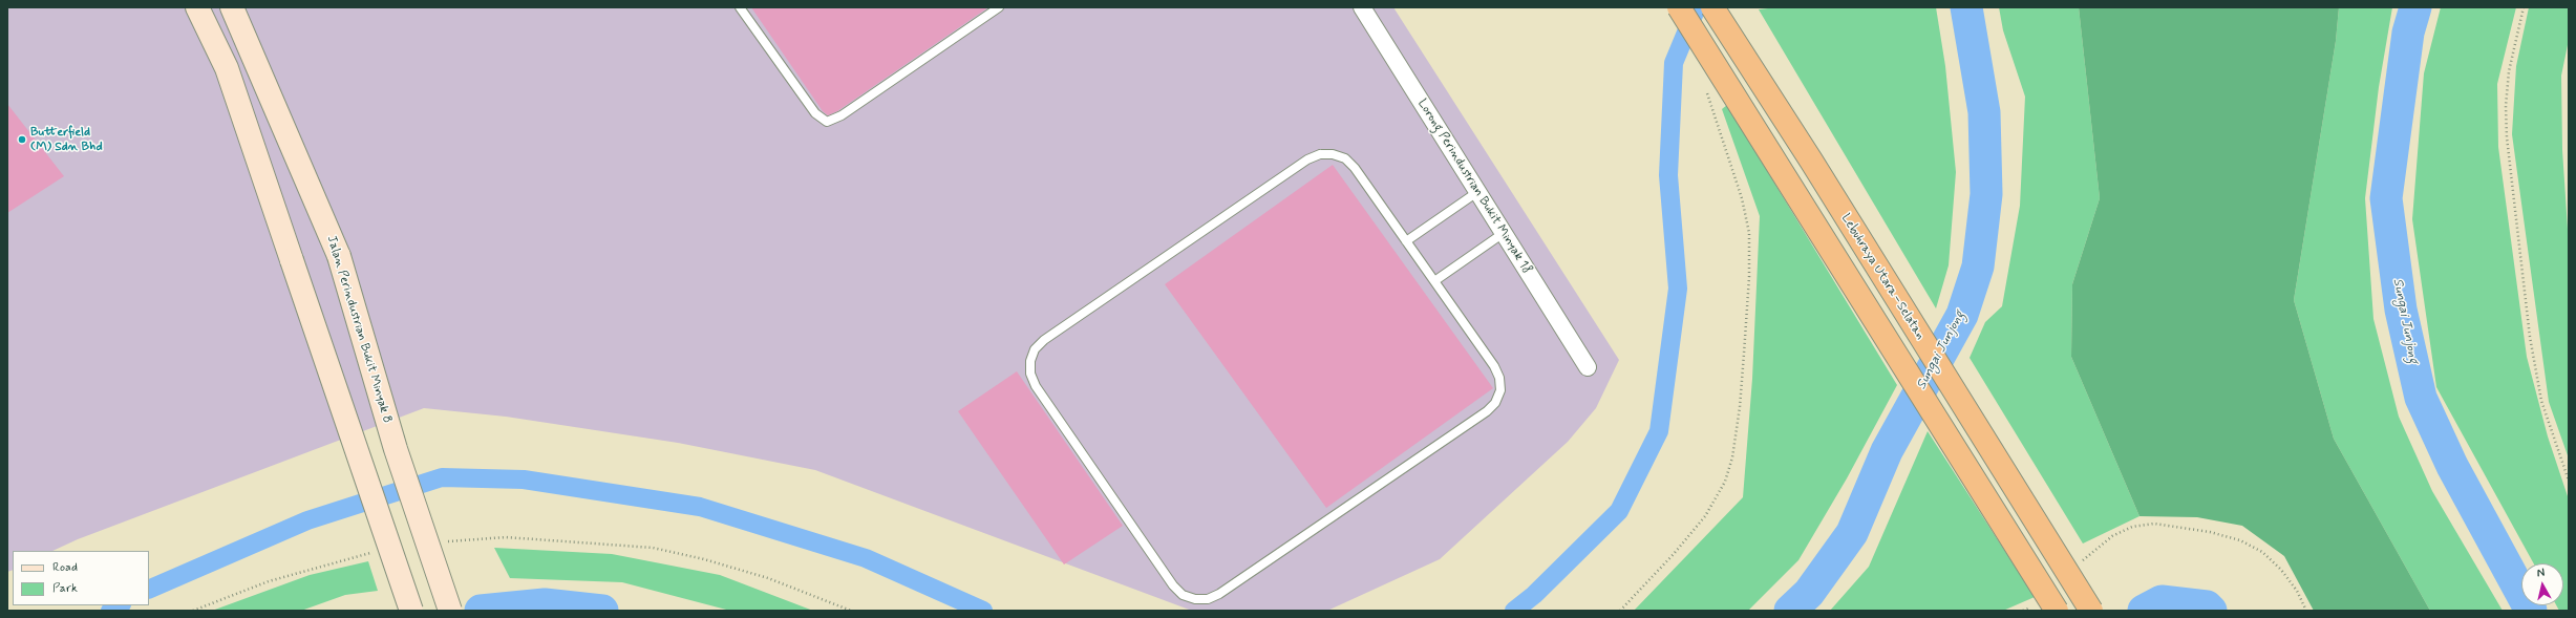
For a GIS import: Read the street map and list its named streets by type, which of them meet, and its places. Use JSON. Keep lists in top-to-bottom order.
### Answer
{
  "streets": {
    "highway": ["Lebuhraya Utara–Selatan"],
    "street": ["Lorong Perindustrian Bukit Minyak 18", "Jalan Perindustrian Bukit Minyak 8"]
  },
  "water": ["Sungai Junjong"],
  "places": ["Butterfield (M) Sdn Bhd"],
  "legend": ["Road", "Park"],
  "north": "top"
}
